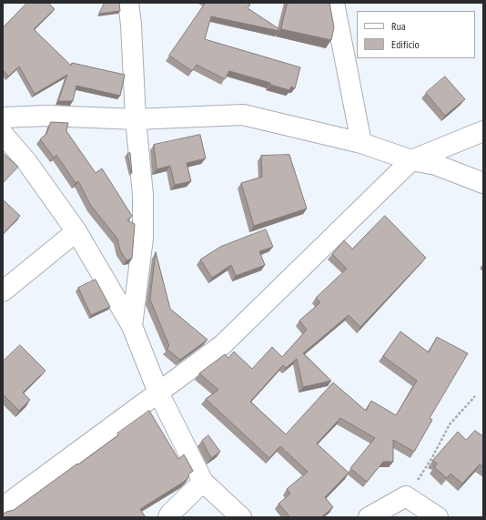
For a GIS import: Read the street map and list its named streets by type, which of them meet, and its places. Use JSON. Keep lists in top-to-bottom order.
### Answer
{
  "legend": ["Rua", "Edifício"]
}
